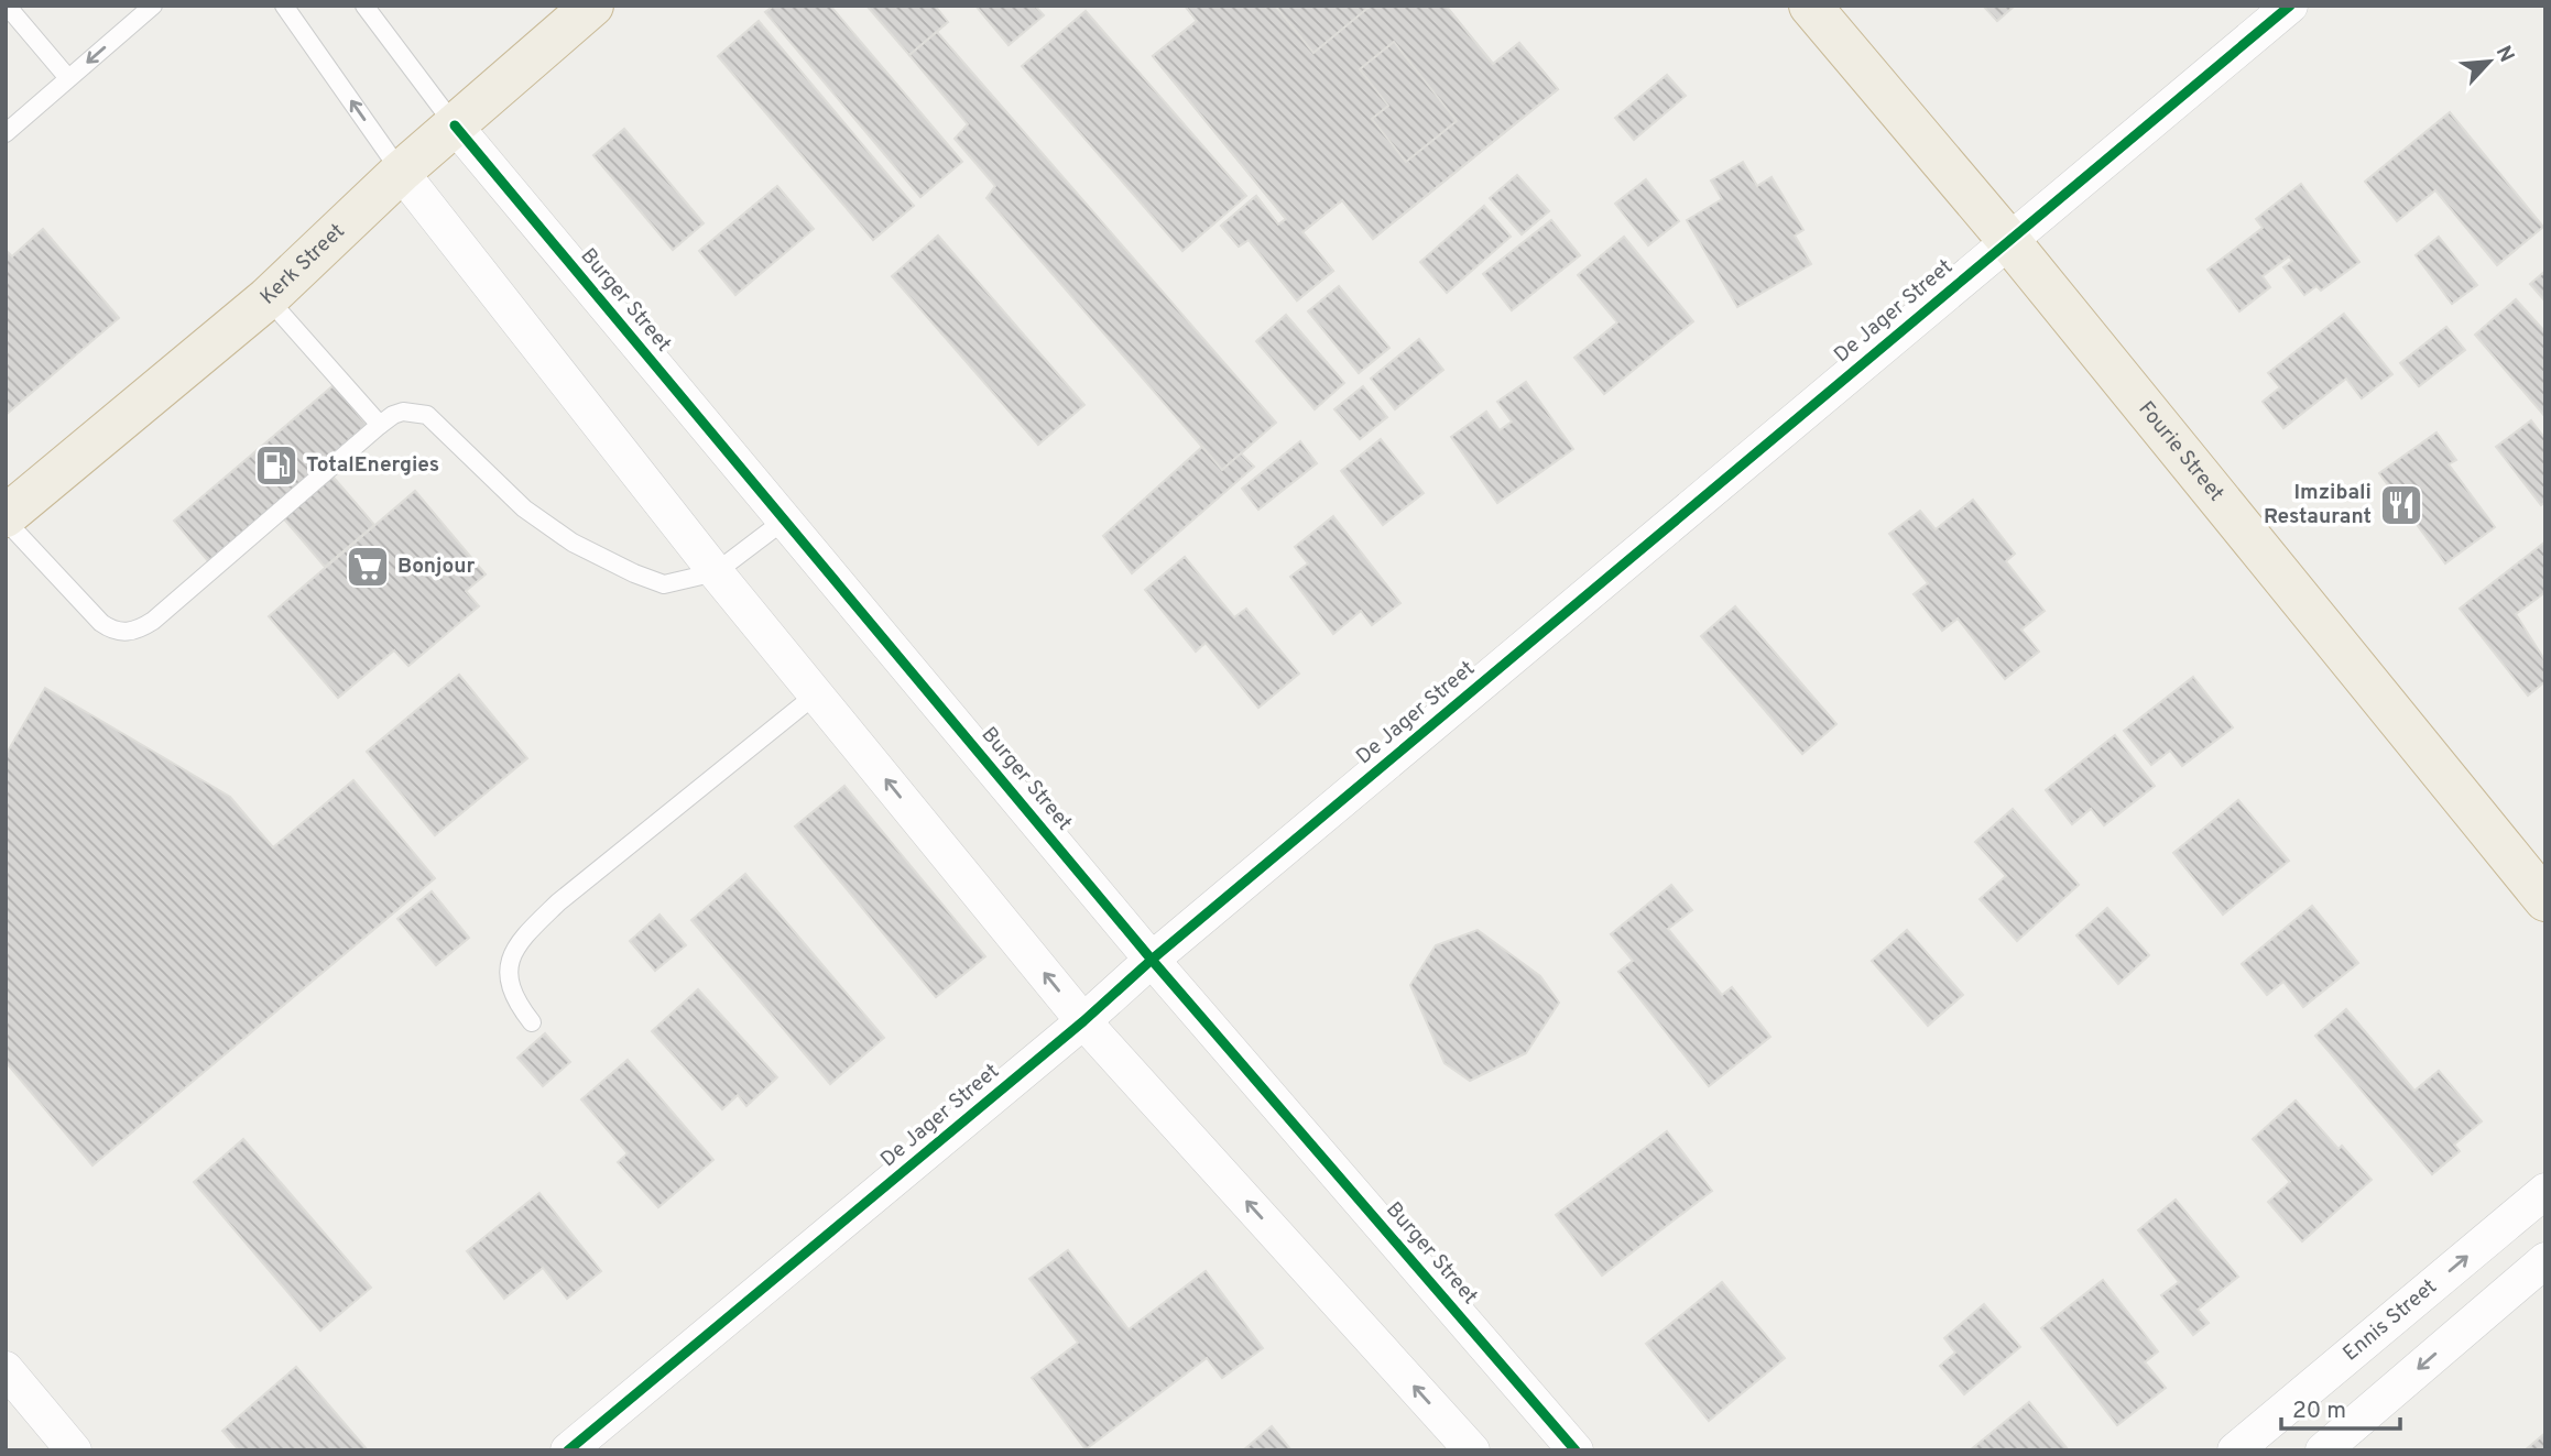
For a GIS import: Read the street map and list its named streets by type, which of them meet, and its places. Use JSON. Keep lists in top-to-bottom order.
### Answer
{
  "streets": {
    "highway": ["Kerk Street", "Fourie Street"],
    "street": ["Burger Street", "De Jager Street", "Ennis Street"]
  },
  "crossings": [
    ["Kerk Street", "Burger Street"],
    ["Burger Street", "De Jager Street"],
    ["De Jager Street", "Fourie Street"]
  ],
  "places": {
    "fuel station": ["TotalEnergies"],
    "restaurant": ["Imzibali Restaurant"],
    "supermarket": ["Bonjour"]
  },
  "scale_bar": "20 m",
  "north": "top right"
}
